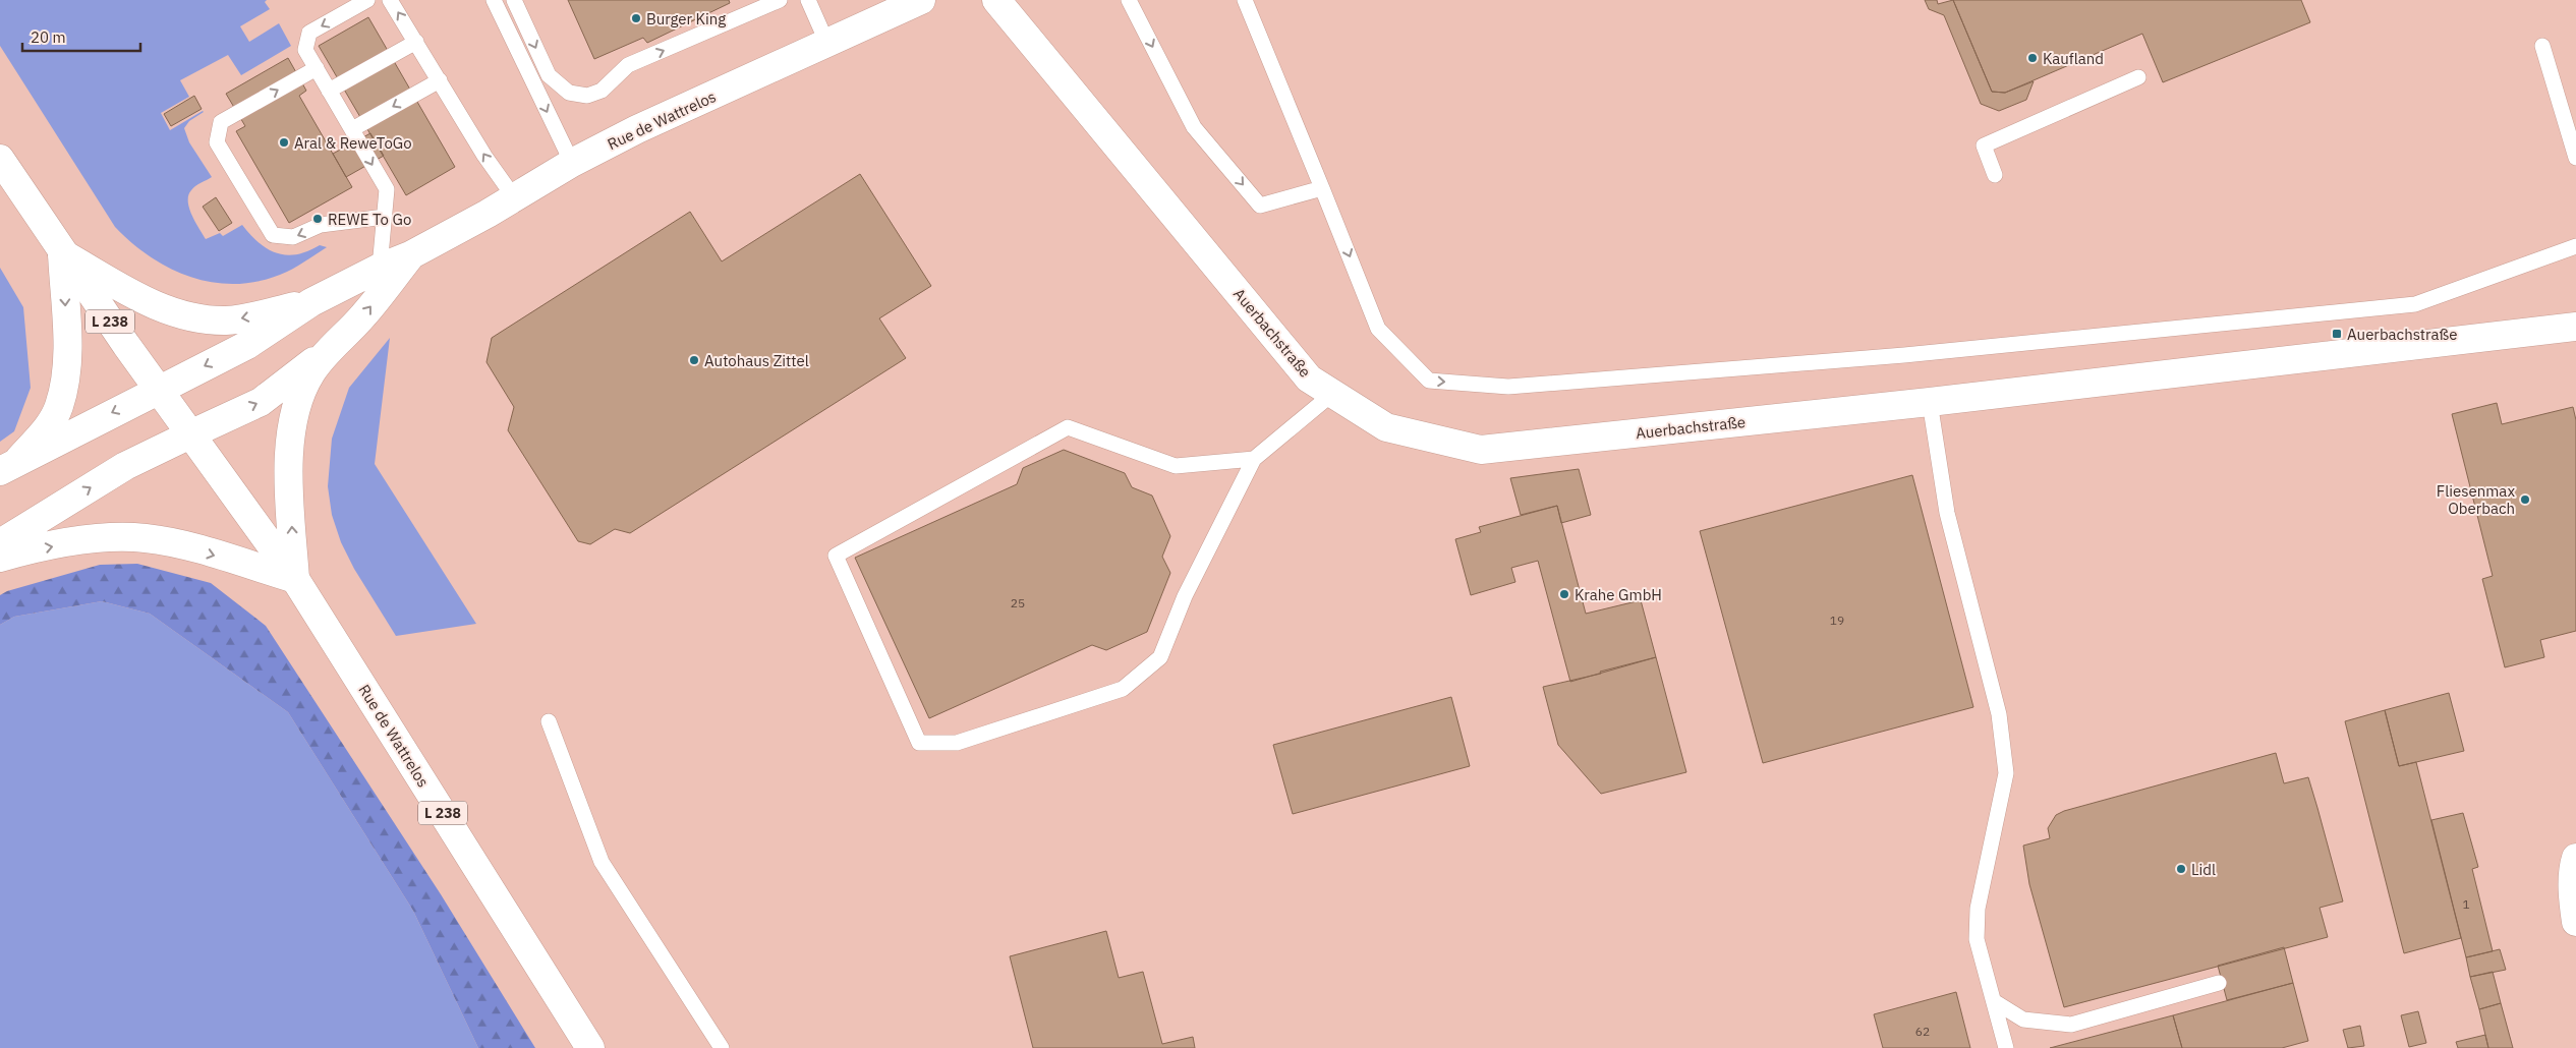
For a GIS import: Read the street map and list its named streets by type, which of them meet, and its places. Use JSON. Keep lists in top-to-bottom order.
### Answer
{
  "streets": {
    "main road": ["Rue de Wattrelos", "L 238", "Auerbachstraße"]
  },
  "places": {
    "other": [
      "Burger King",
      "Kaufland",
      "Aral & ReweToGo",
      "REWE To Go",
      "Autohaus Zittel",
      "Fliesenmax Oberbach",
      "Krahe GmbH",
      "Lidl"
    ],
    "transit": ["Auerbachstraße"]
  },
  "house_numbers": [
    "25",
    "19",
    "1",
    "62"
  ],
  "scale_bar": "20 m"
}
